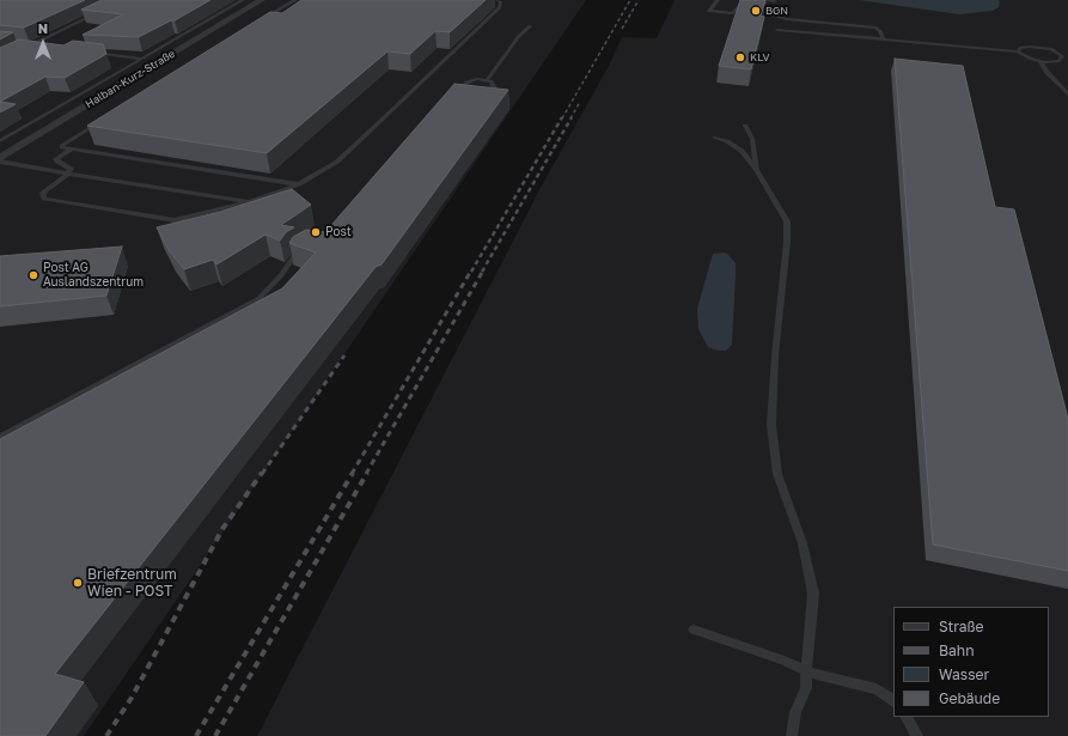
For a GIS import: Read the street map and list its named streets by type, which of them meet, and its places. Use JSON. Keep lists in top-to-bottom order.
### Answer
{
  "streets": {
    "street": ["Halban-Kurz-Straße"]
  },
  "places": [
    "BGN",
    "KLV",
    "Post",
    "Post AG Auslandszentrum",
    "Briefzentrum Wien - POST"
  ],
  "legend": [
    "Straße",
    "Bahn",
    "Wasser",
    "Gebäude"
  ],
  "north": "top"
}
